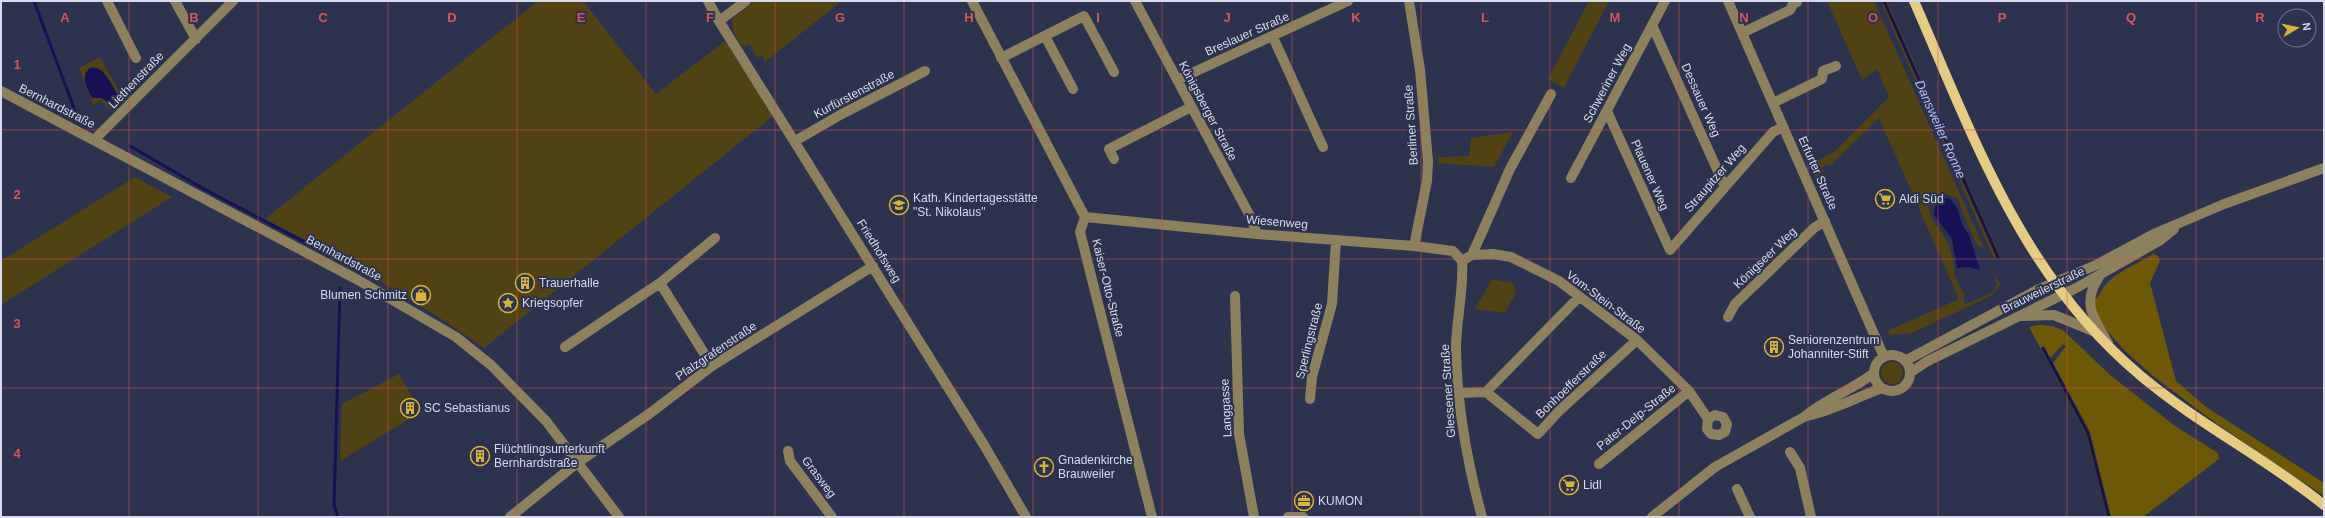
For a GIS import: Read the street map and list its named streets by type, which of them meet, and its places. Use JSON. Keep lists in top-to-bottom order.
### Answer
{
  "streets": {
    "street": [
      "Breslauer Straße",
      "Liethenstraße",
      "Schweriner Weg",
      "Kurfürstenstraße",
      "Dessauer Weg",
      "Bernhardstraße",
      "Königsberger Straße",
      "Berliner Straße",
      "Erfurter Straße",
      "Plauener Weg",
      "Straupitzer Weg",
      "Wiesenweg",
      "Friedhofsweg",
      "Königseer Weg",
      "Kaiser-Otto-Straße",
      "Brauweilerstraße",
      "Vom-Stein-Straße",
      "Sperlingstraße",
      "Pfalzgrafenstraße",
      "Bonhoefferstraße",
      "Glessener Straße",
      "Langgasse",
      "Pater-Delp-Straße",
      "Grasweg"
    ]
  },
  "crossings": [
    ["Breslauer Straße", "Königsberger Straße"],
    ["Liethenstraße", "Bernhardstraße"],
    ["Schweriner Weg", "Dessauer Weg"],
    ["Schweriner Weg", "Plauener Weg"],
    ["Kurfürstenstraße", "Friedhofsweg"],
    ["Dessauer Weg", "Straupitzer Weg"],
    ["Bernhardstraße", "Pfalzgrafenstraße"],
    ["Königsberger Straße", "Wiesenweg"],
    ["Berliner Straße", "Wiesenweg"],
    ["Erfurter Straße", "Straupitzer Weg"],
    ["Erfurter Straße", "Königseer Weg"],
    ["Erfurter Straße", "Brauweilerstraße"],
    ["Plauener Weg", "Straupitzer Weg"],
    ["Wiesenweg", "Kaiser-Otto-Straße"],
    ["Wiesenweg", "Sperlingstraße"],
    ["Wiesenweg", "Glessener Straße"],
    ["Friedhofsweg", "Pfalzgrafenstraße"],
    ["Vom-Stein-Straße", "Bonhoefferstraße"],
    ["Vom-Stein-Straße", "Pater-Delp-Straße"]
  ],
  "water": ["Dansweiler Ronne"],
  "places": {
    "supermarket": ["Aldi Süd", "Lidl"],
    "school or university": ["Kath. Kindertagesstätte \"St. Nikolaus\""],
    "building": [
      "Trauerhalle",
      "Seniorenzentrum Johanniter-Stift",
      "SC Sebastianus",
      "Flüchtlingsunterkunft Bernhardstraße"
    ],
    "shop": ["Blumen Schmitz"],
    "place": ["Kriegsopfer"],
    "church": ["Gnadenkirche Brauweiler"],
    "office": ["KUMON"]
  },
  "north": "right",
  "grid": {
    "columns": [
      "A",
      "B",
      "C",
      "D",
      "E",
      "F",
      "G",
      "H",
      "I",
      "J",
      "K",
      "L",
      "M",
      "N",
      "O",
      "P",
      "Q",
      "R"
    ],
    "rows": [
      "1",
      "2",
      "3",
      "4"
    ]
  }
}
